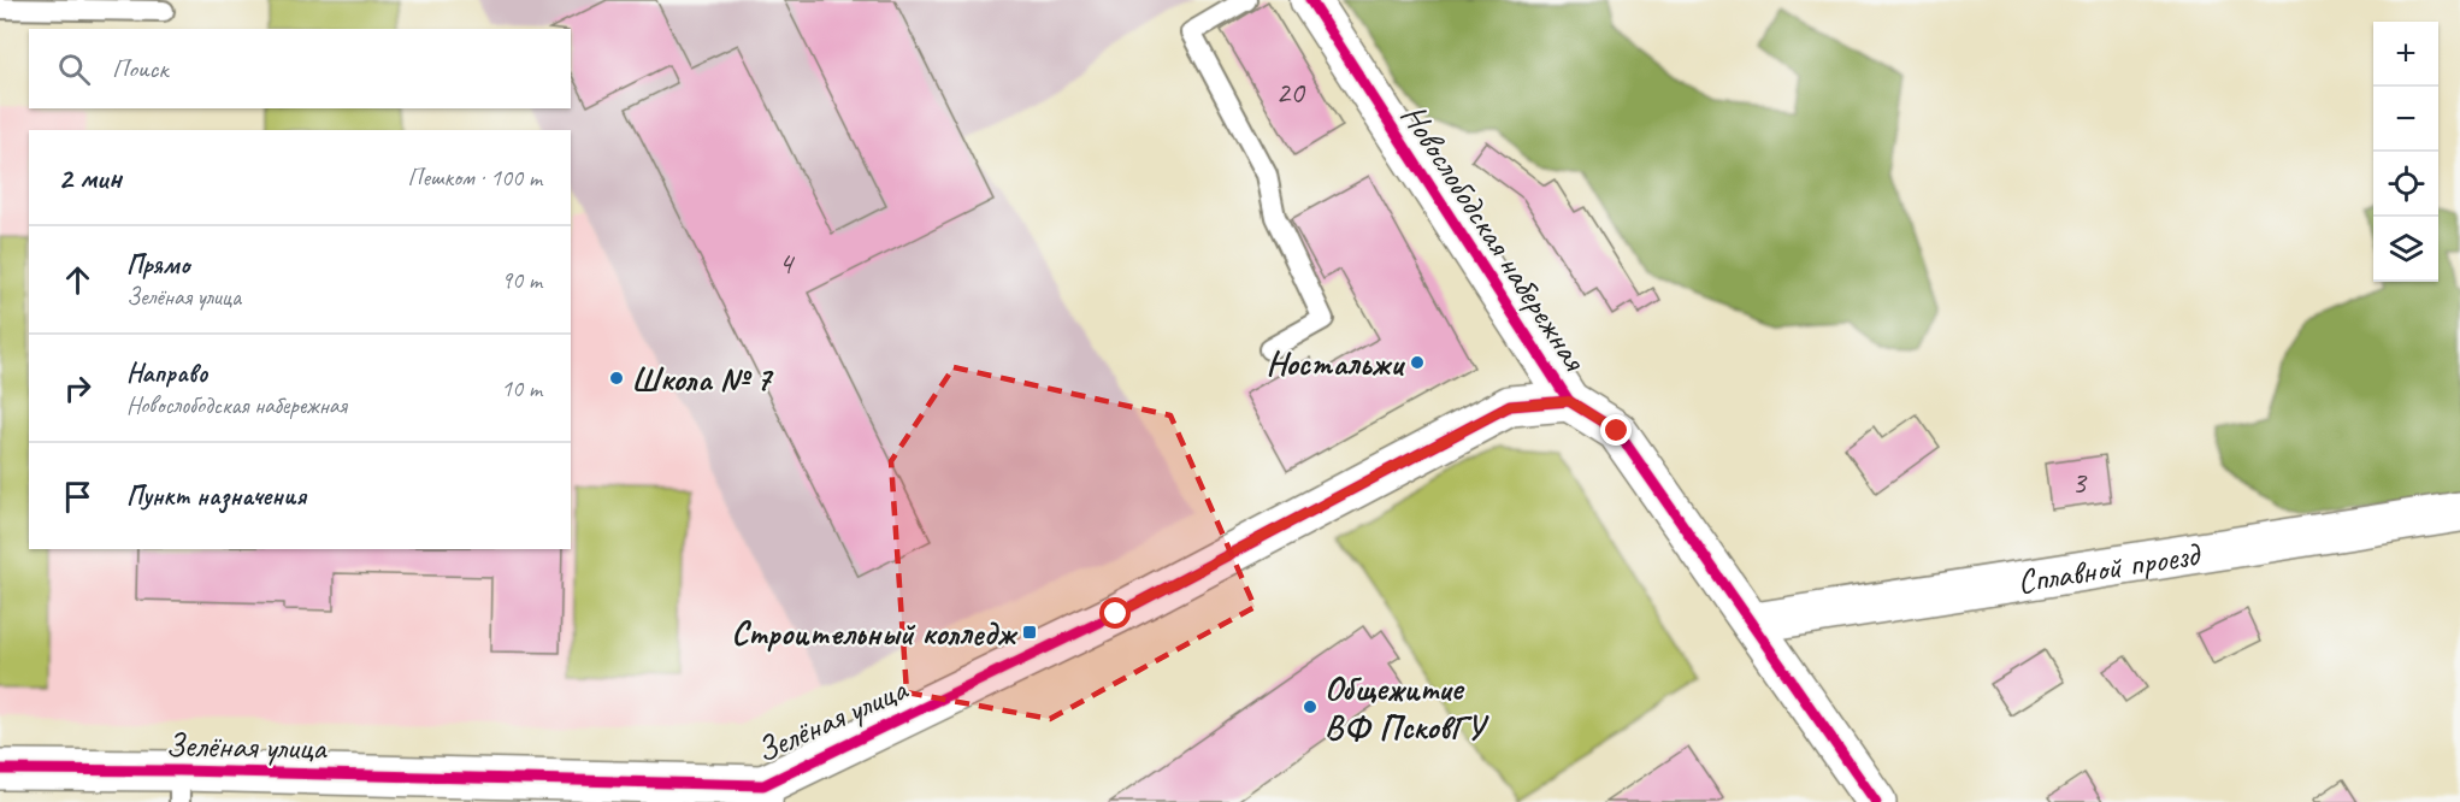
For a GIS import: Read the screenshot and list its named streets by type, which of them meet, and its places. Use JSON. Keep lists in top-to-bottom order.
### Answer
{
  "streets": {
    "street": ["Новослободская набережная", "Сплавной проезд", "Зелёная улица"]
  },
  "crossings": [
    ["Новослободская набережная", "Сплавной проезд"],
    ["Новослободская набережная", "Зелёная улица"]
  ],
  "places": {
    "other": ["Ностальжи", "Школа № 7", "Общежитие ВФ ПсковГУ"],
    "transit": ["Строительный колледж"]
  },
  "house_numbers": ["20", "4", "3"],
  "page": {
    "map_buttons": ["+", "−"],
    "search": "Поиск",
    "heading": ["2 мин", "Пешком · 100 m"],
    "list": [
      ["Прямо", "Зелёная улица", "90 m"],
      ["Направо", "Новослободская набережная", "10 m"],
      "Пункт назначения"
    ]
  }
}
